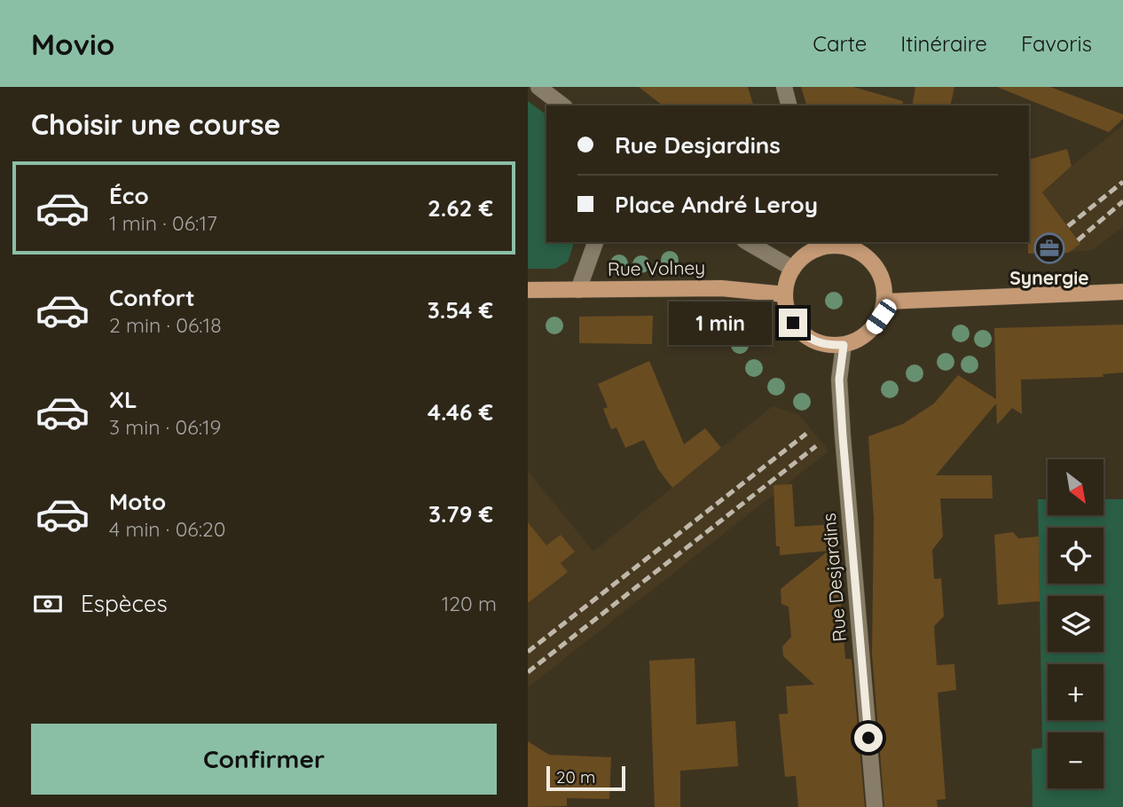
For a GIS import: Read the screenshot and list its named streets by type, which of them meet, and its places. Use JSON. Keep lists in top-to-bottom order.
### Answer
{
  "streets": {
    "main road": ["Rue Volney"],
    "street": ["Rue Desjardins"]
  },
  "crossings": [
    ["Rue Volney", "Rue Desjardins"]
  ],
  "places": {
    "office": ["Synergie"]
  },
  "scale_bar": "20 m",
  "north": "bottom right",
  "page": {
    "header": "Movio",
    "nav": ["Carte", "Itinéraire", "Favoris"],
    "heading": "Choisir une course",
    "banner": ["Rue Desjardins", "Place André Leroy"],
    "list": [
      {
        "name": "Éco",
        "note": "1 min · 06:17",
        "value": "2.62 €"
      },
      {
        "name": "Confort",
        "note": "2 min · 06:18",
        "value": "3.54 €"
      },
      {
        "name": "XL",
        "note": "3 min · 06:19",
        "value": "4.46 €"
      },
      {
        "name": "Moto",
        "note": "4 min · 06:20",
        "value": "3.79 €"
      }
    ],
    "bubble": "1 min",
    "map_buttons": ["+", "−"],
    "pay": ["Espèces", "120 m"],
    "buttons": "Confirmer",
    "scale": "20 m"
  }
}
